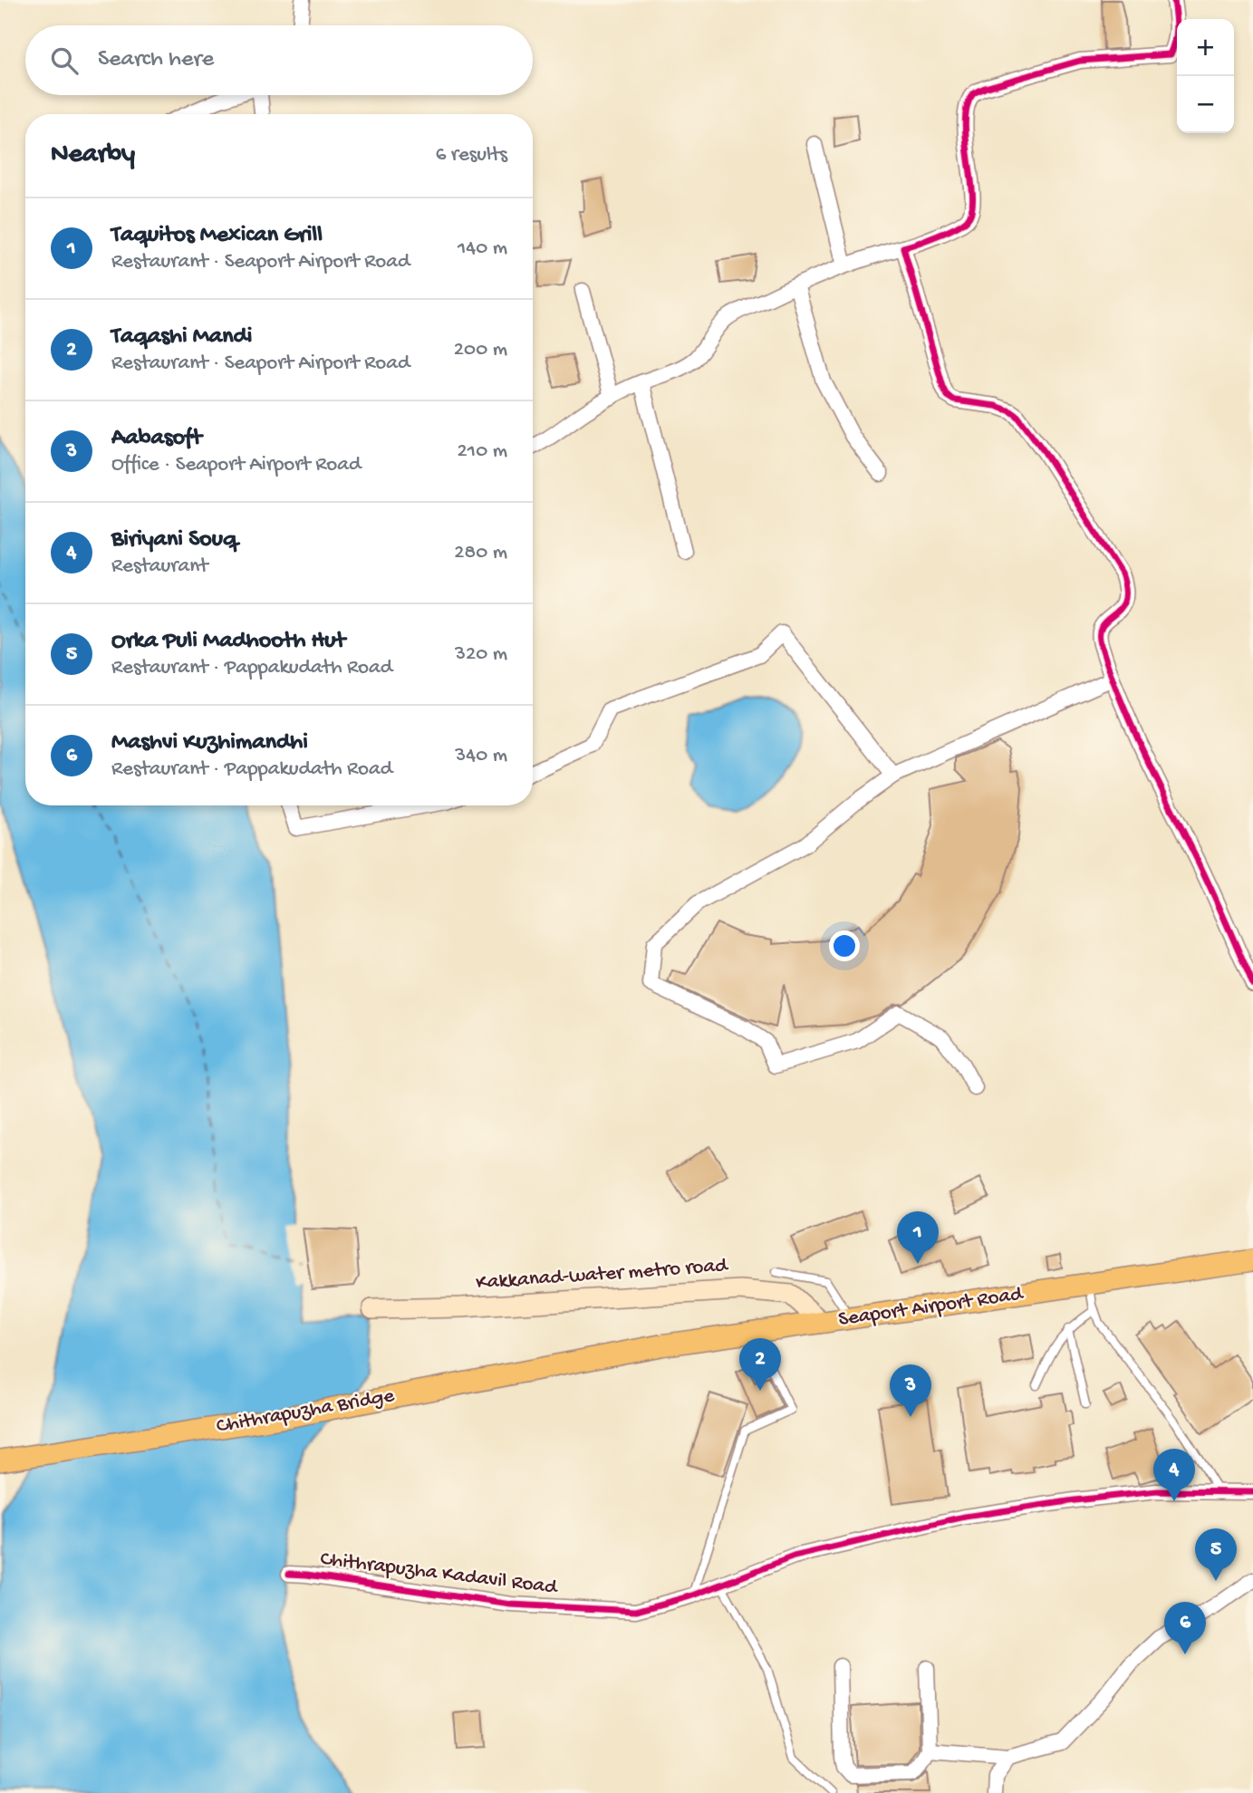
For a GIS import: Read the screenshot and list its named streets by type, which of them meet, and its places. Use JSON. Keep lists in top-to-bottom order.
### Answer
{
  "streets": {
    "main road": ["Seaport Airport Road", "Chithrapuzha Bridge"],
    "street": ["Kakkanad-water metro road", "Chithrapuzha Kadavil Road"]
  },
  "crossings": [
    ["Kakkanad-water metro road", "Seaport Airport Road"],
    ["Seaport Airport Road", "Chithrapuzha Bridge"]
  ],
  "page": {
    "map_buttons": ["+", "−"],
    "search": "Search here",
    "heading": ["Nearby", "6 results"],
    "list": [
      {
        "mark": "1",
        "name": "Taquitos Mexican Grill",
        "note": "Restaurant · Seaport Airport Road",
        "value": "140 m"
      },
      {
        "mark": "2",
        "name": "Taqashi Mandi",
        "note": "Restaurant · Seaport Airport Road",
        "value": "200 m"
      },
      {
        "mark": "3",
        "name": "Aabasoft",
        "note": "Office · Seaport Airport Road",
        "value": "210 m"
      },
      {
        "mark": "4",
        "name": "Biriyani Souq",
        "note": "Restaurant",
        "value": "280 m"
      },
      {
        "mark": "5",
        "name": "Orka Puli Madhooth Hut",
        "note": "Restaurant · Pappakudath Road",
        "value": "320 m"
      },
      {
        "mark": "6",
        "name": "Mashvi Kuzhimandhi",
        "note": "Restaurant · Pappakudath Road",
        "value": "340 m"
      }
    ],
    "pins": [
      "1",
      "2",
      "3",
      "4",
      "5",
      "6"
    ]
  }
}
